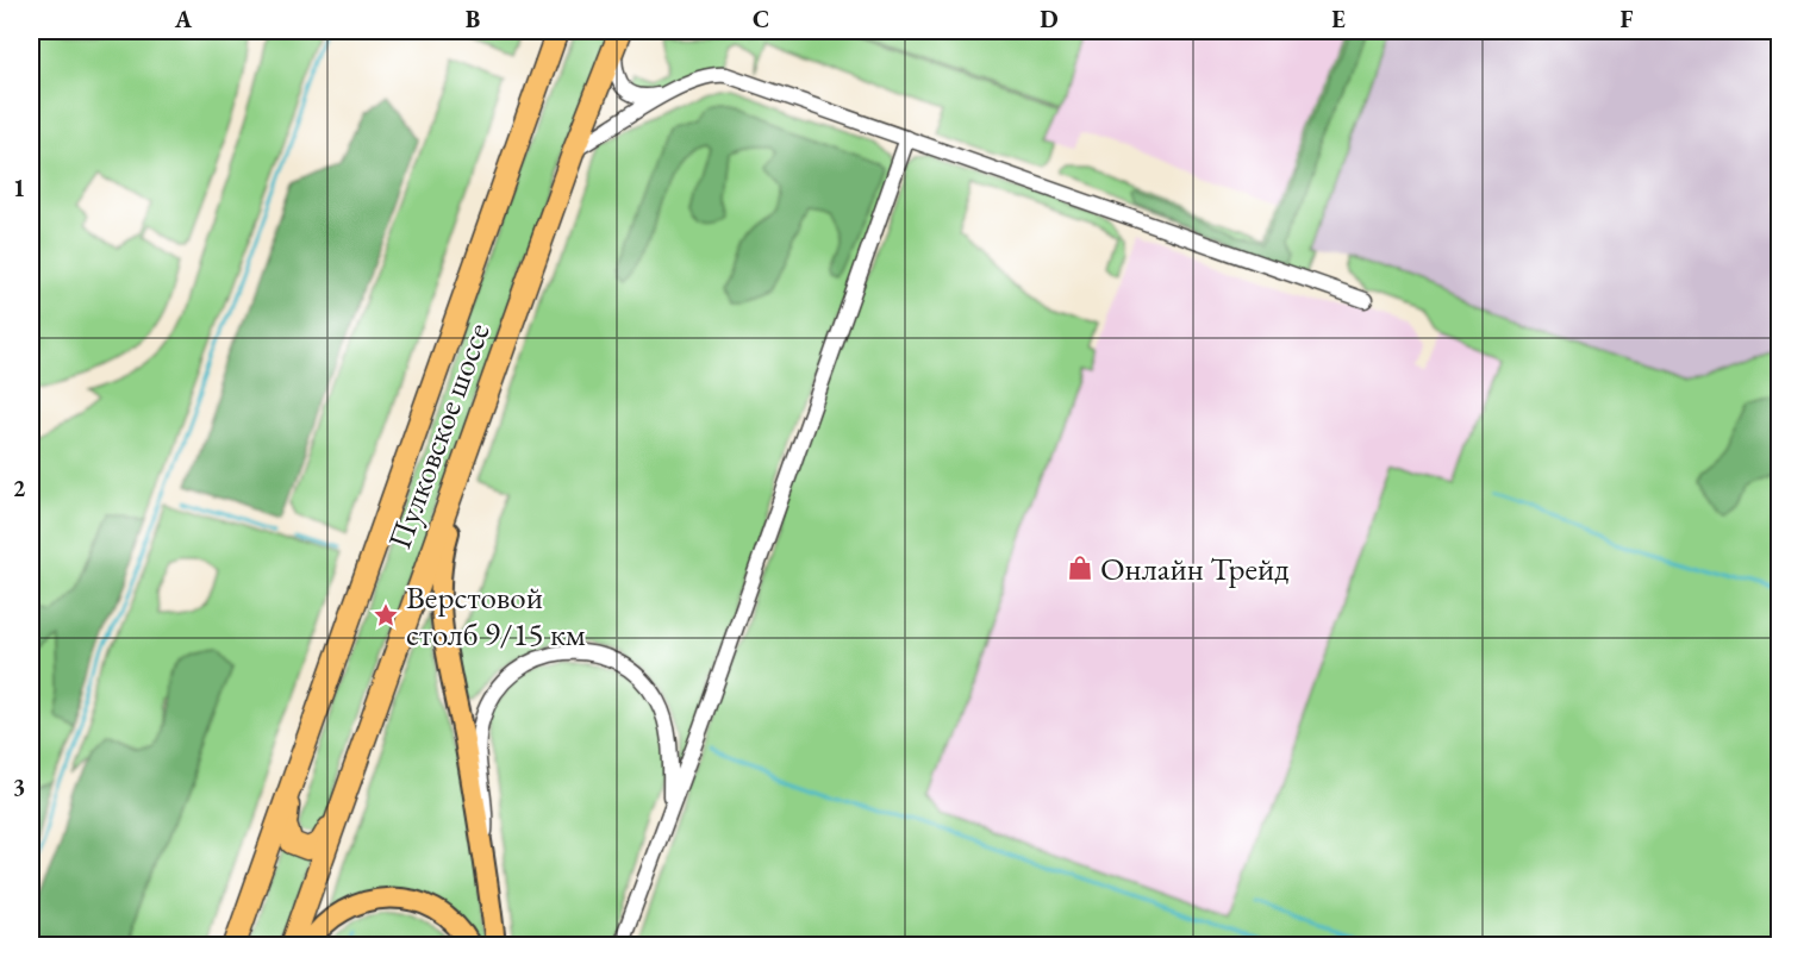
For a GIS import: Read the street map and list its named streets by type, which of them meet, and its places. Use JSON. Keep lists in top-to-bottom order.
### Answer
{
  "streets": {
    "highway": ["Пулковское шоссе"]
  },
  "places": {
    "shop": ["Онлайн Трейд"],
    "place": ["Верстовой столб 9/15 км"]
  },
  "grid": {
    "columns": [
      "A",
      "B",
      "C",
      "D",
      "E",
      "F"
    ],
    "rows": ["1", "2", "3"]
  }
}
